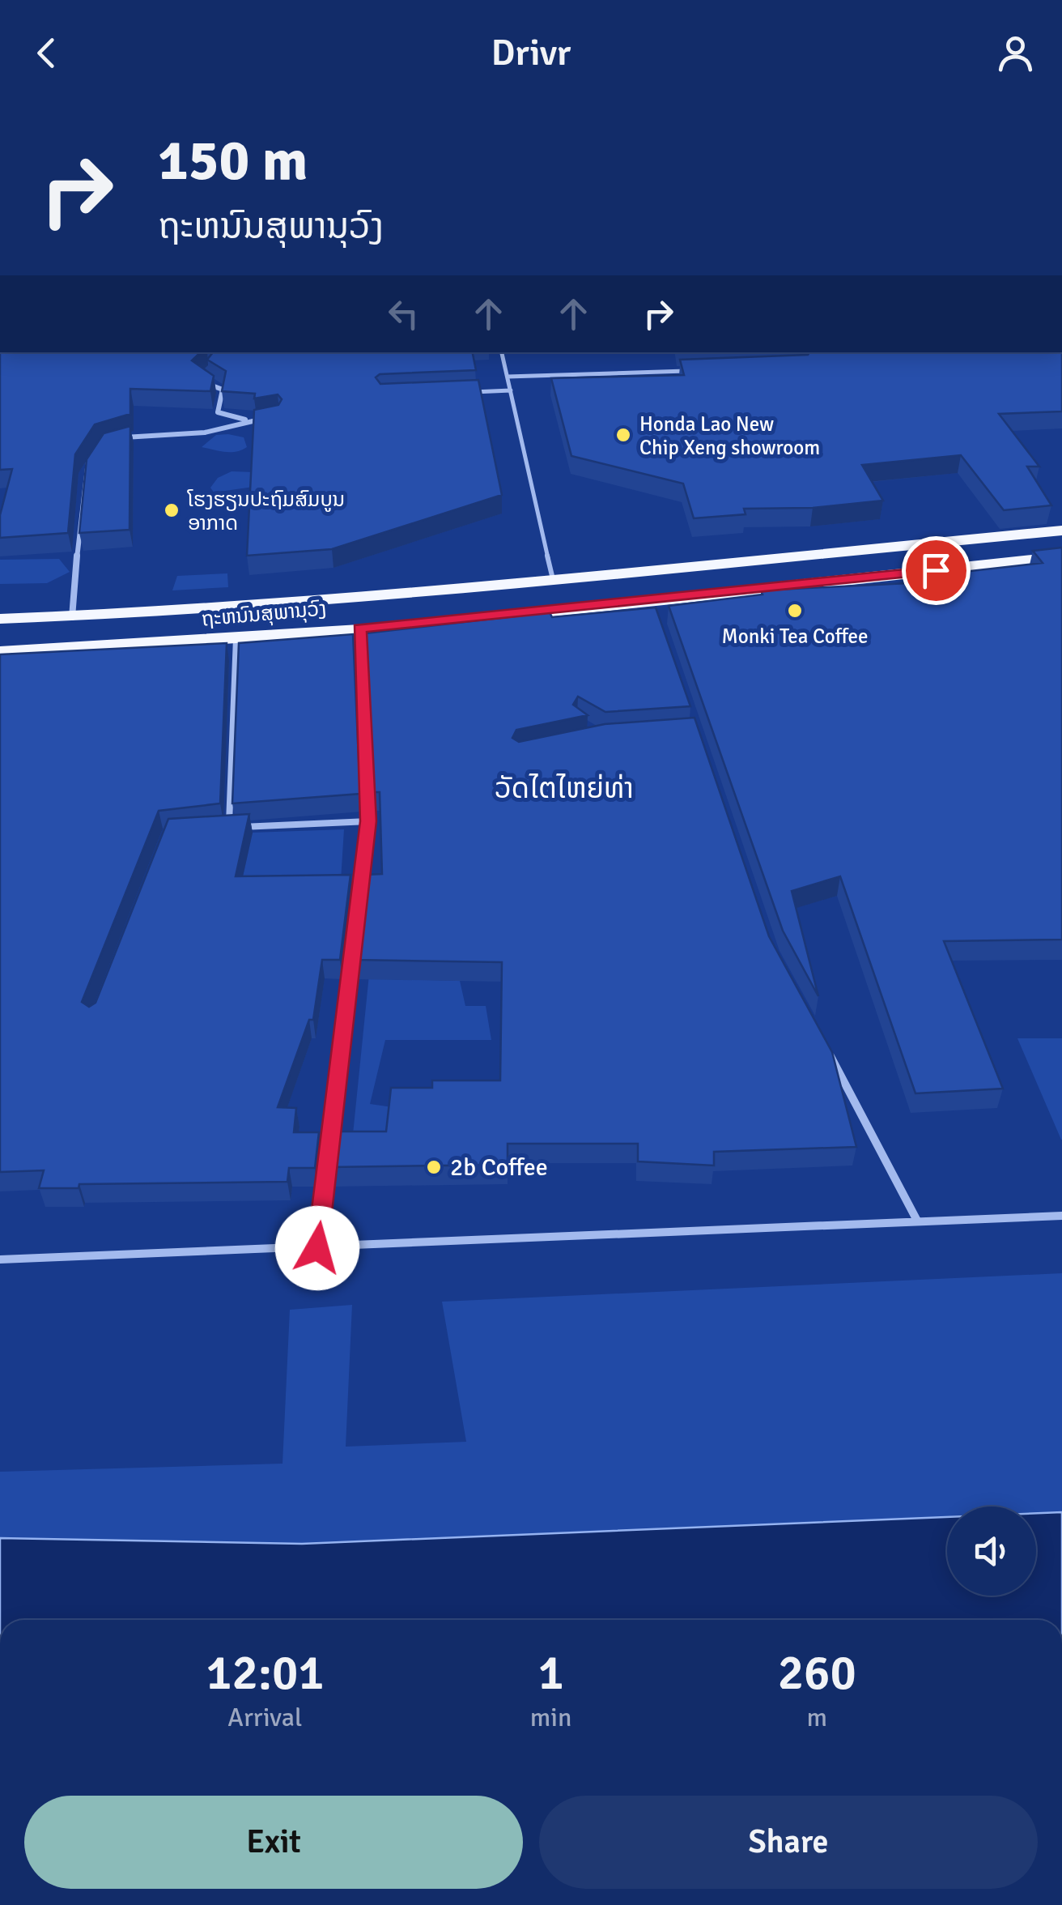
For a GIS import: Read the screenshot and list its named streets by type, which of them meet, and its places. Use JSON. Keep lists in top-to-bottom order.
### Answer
{
  "streets": {
    "highway": ["ຖະຫນົນສຸພານຸວົງ"]
  },
  "districts": ["ວັດໄຕໄຫຍ່ທ່າ"],
  "places": [
    "Honda Lao New Chip Xeng showroom",
    "ໂຮງຮຽນປະຖົມສົມບູນ ອາກາດ",
    "Monki Tea Coffee",
    "2b Coffee"
  ],
  "page": {
    "header": "Drivr",
    "turn": ["150 m", "ຖະຫນົນສຸພານຸວົງ"],
    "eta": [
      "12:01",
      "Arrival",
      "1",
      "min",
      "260",
      "m"
    ],
    "buttons": ["Exit", "Share"]
  }
}
